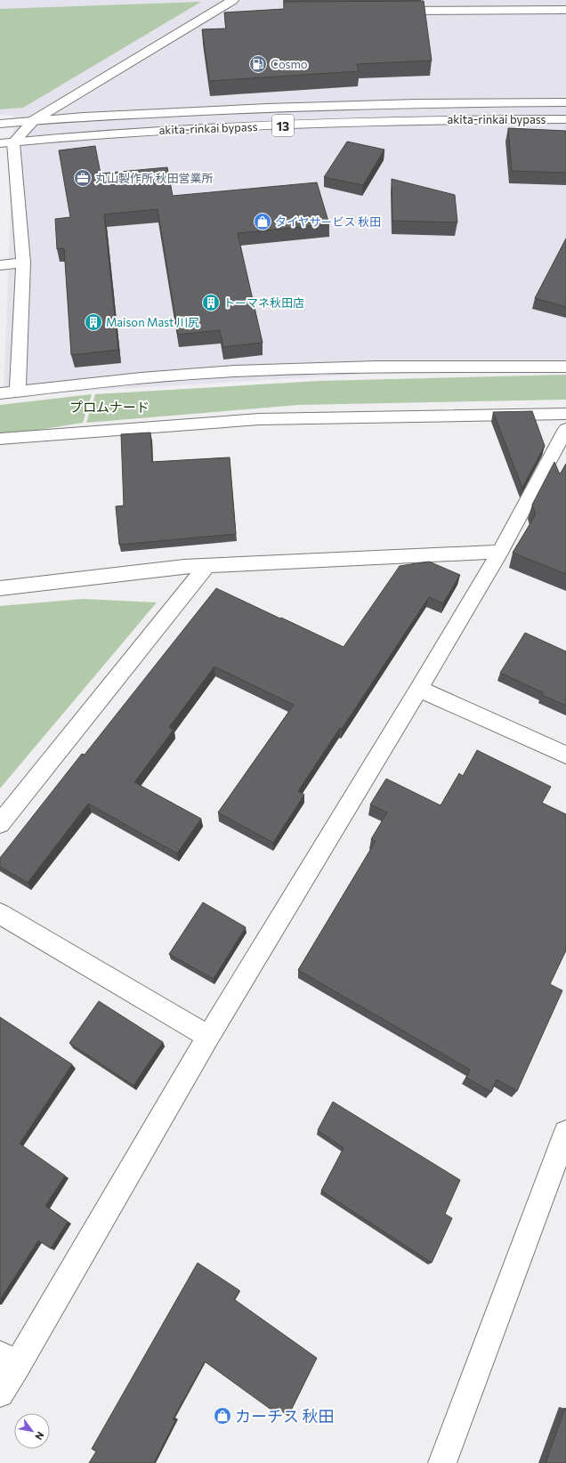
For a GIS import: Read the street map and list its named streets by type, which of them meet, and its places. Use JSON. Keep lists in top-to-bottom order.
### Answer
{
  "streets": {
    "main road": ["akita-rinkai bypass", "13"]
  },
  "parks": ["プロムナード"],
  "places": {
    "fuel station": ["Cosmo"],
    "office": ["丸山製作所 秋田営業所"],
    "shop": ["タイヤサービス 秋田", "カーチス 秋田"],
    "building": ["トーマネ秋田店", "Maison Mast 川尻"]
  },
  "north": "bottom right"
}
